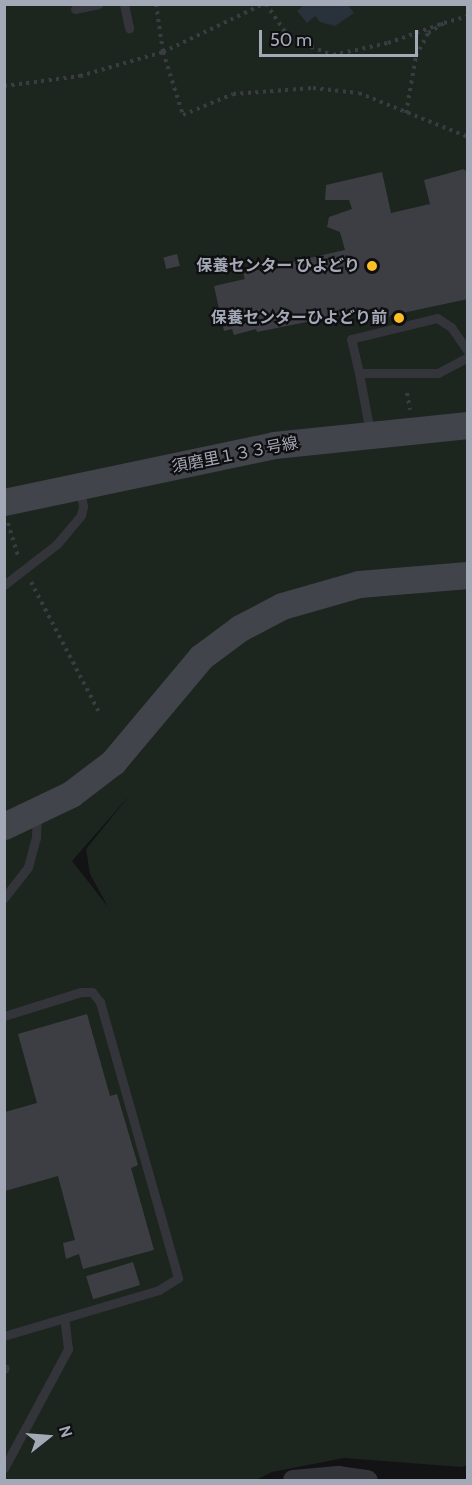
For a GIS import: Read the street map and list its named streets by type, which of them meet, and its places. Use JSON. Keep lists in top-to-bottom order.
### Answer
{
  "streets": {
    "street": ["須磨里１３３号線"]
  },
  "places": ["保養センター ひよどり", "保養センターひよどり前"],
  "scale_bar": "50 m",
  "north": "right"
}
